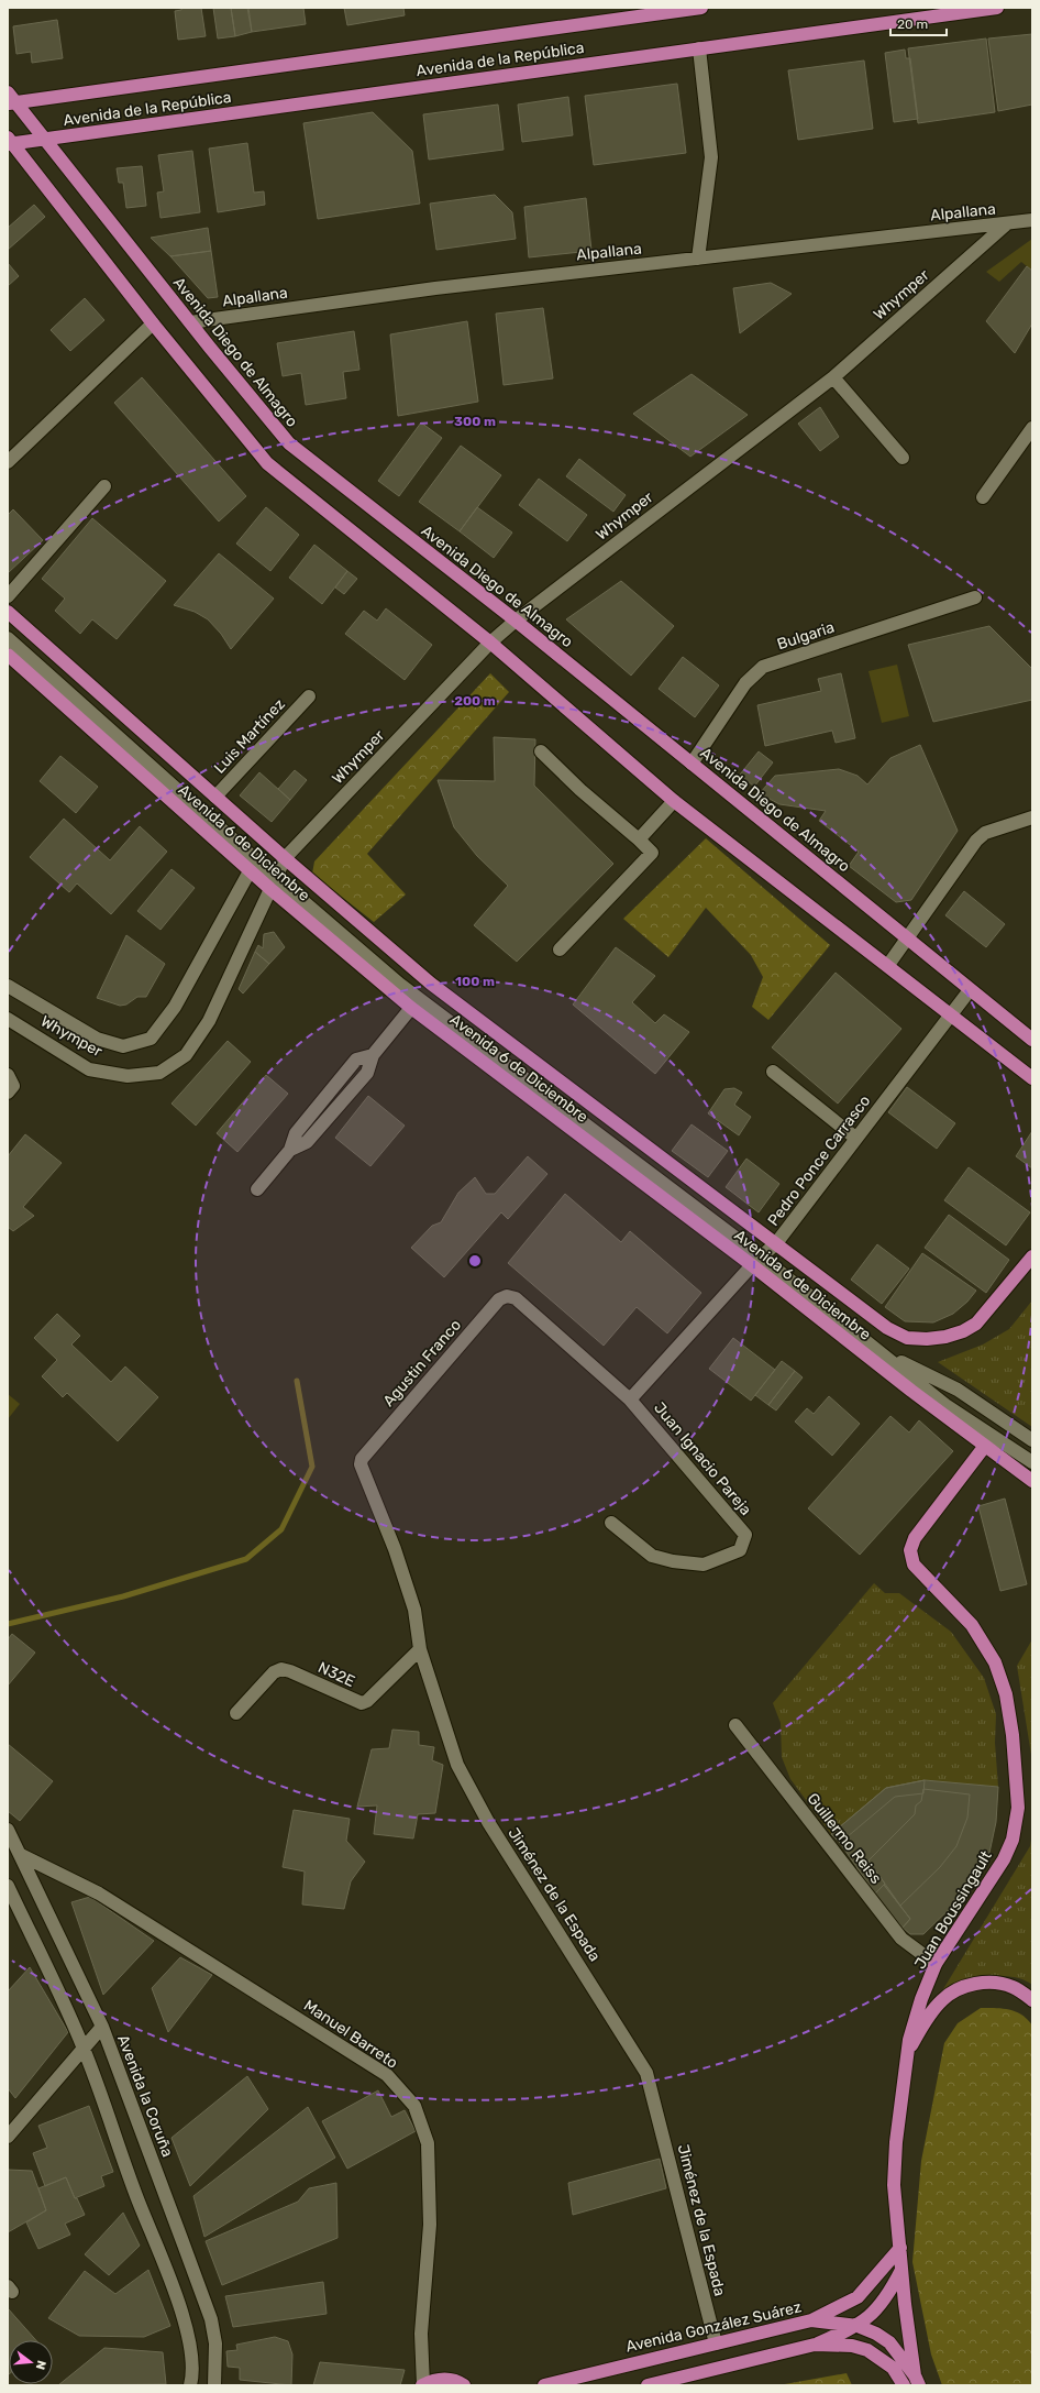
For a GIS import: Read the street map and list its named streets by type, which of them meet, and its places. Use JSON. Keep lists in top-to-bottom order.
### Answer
{
  "streets": {
    "main road": [
      "Avenida de la República",
      "Avenida Diego de Almagro",
      "Avenida 6 de Diciembre",
      "Juan Boussingault",
      "Avenida González Suárez"
    ],
    "street": [
      "Alpallana",
      "Whymper",
      "Bulgaria",
      "Luis Martínez",
      "Pedro Ponce Carrasco",
      "Agustin Franco",
      "Juan Ignacio Pareja",
      "N32E",
      "Guillermo Reiss",
      "Jiménez de la Espada",
      "Manuel Barreto",
      "Avenida la Coruña"
    ]
  },
  "crossings": [
    ["Avenida de la República", "Avenida Diego de Almagro"],
    ["Alpallana", "Whymper"],
    ["Alpallana", "Avenida Diego de Almagro"],
    ["Whymper", "Avenida Diego de Almagro"],
    ["Whymper", "Avenida 6 de Diciembre"],
    ["Avenida Diego de Almagro", "Bulgaria"],
    ["Avenida Diego de Almagro", "Pedro Ponce Carrasco"],
    ["Luis Martínez", "Avenida 6 de Diciembre"],
    ["Avenida 6 de Diciembre", "Pedro Ponce Carrasco"],
    ["Avenida 6 de Diciembre", "Juan Boussingault"],
    ["Pedro Ponce Carrasco", "Juan Ignacio Pareja"],
    ["Agustin Franco", "Juan Ignacio Pareja"],
    ["Agustin Franco", "Jiménez de la Espada"],
    ["N32E", "Jiménez de la Espada"],
    ["Guillermo Reiss", "Juan Boussingault"],
    ["Jiménez de la Espada", "Avenida González Suárez"],
    ["Juan Boussingault", "Avenida González Suárez"],
    ["Manuel Barreto", "Avenida la Coruña"]
  ],
  "scale_bar": "20 m",
  "north": "right",
  "rings": ["300 m", "200 m", "100 m"]
}
